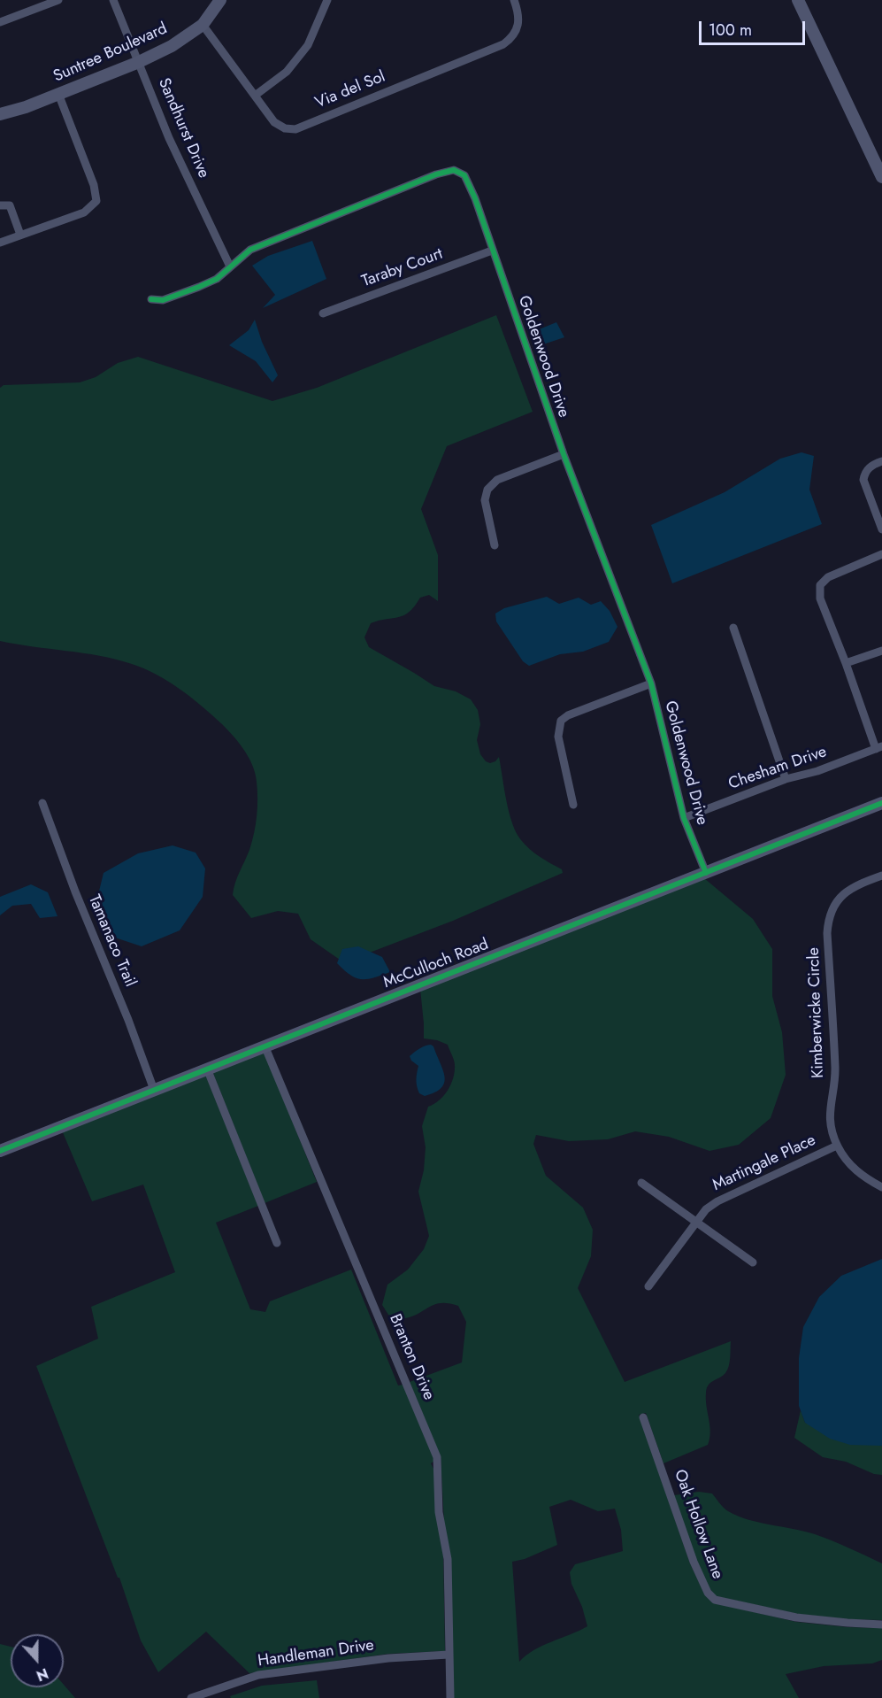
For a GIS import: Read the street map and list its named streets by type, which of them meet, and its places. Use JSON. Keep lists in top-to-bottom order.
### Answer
{
  "streets": {
    "street": [
      "Suntree Boulevard",
      "Via del Sol",
      "Sandhurst Drive",
      "Taraby Court",
      "Goldenwood Drive",
      "Chesham Drive",
      "Tamanaco Trail",
      "McCulloch Road",
      "Kimberwicke Circle",
      "Martingale Place",
      "Branton Drive",
      "Oak Hollow Lane",
      "Handleman Drive"
    ]
  },
  "crossings": [
    ["Suntree Boulevard", "Via del Sol"],
    ["Suntree Boulevard", "Sandhurst Drive"],
    ["Sandhurst Drive", "Goldenwood Drive"],
    ["Taraby Court", "Goldenwood Drive"],
    ["Goldenwood Drive", "Chesham Drive"],
    ["Goldenwood Drive", "McCulloch Road"],
    ["Tamanaco Trail", "McCulloch Road"],
    ["McCulloch Road", "Branton Drive"],
    ["Kimberwicke Circle", "Martingale Place"],
    ["Branton Drive", "Handleman Drive"]
  ],
  "scale_bar": "100 m",
  "north": "bottom"
}
